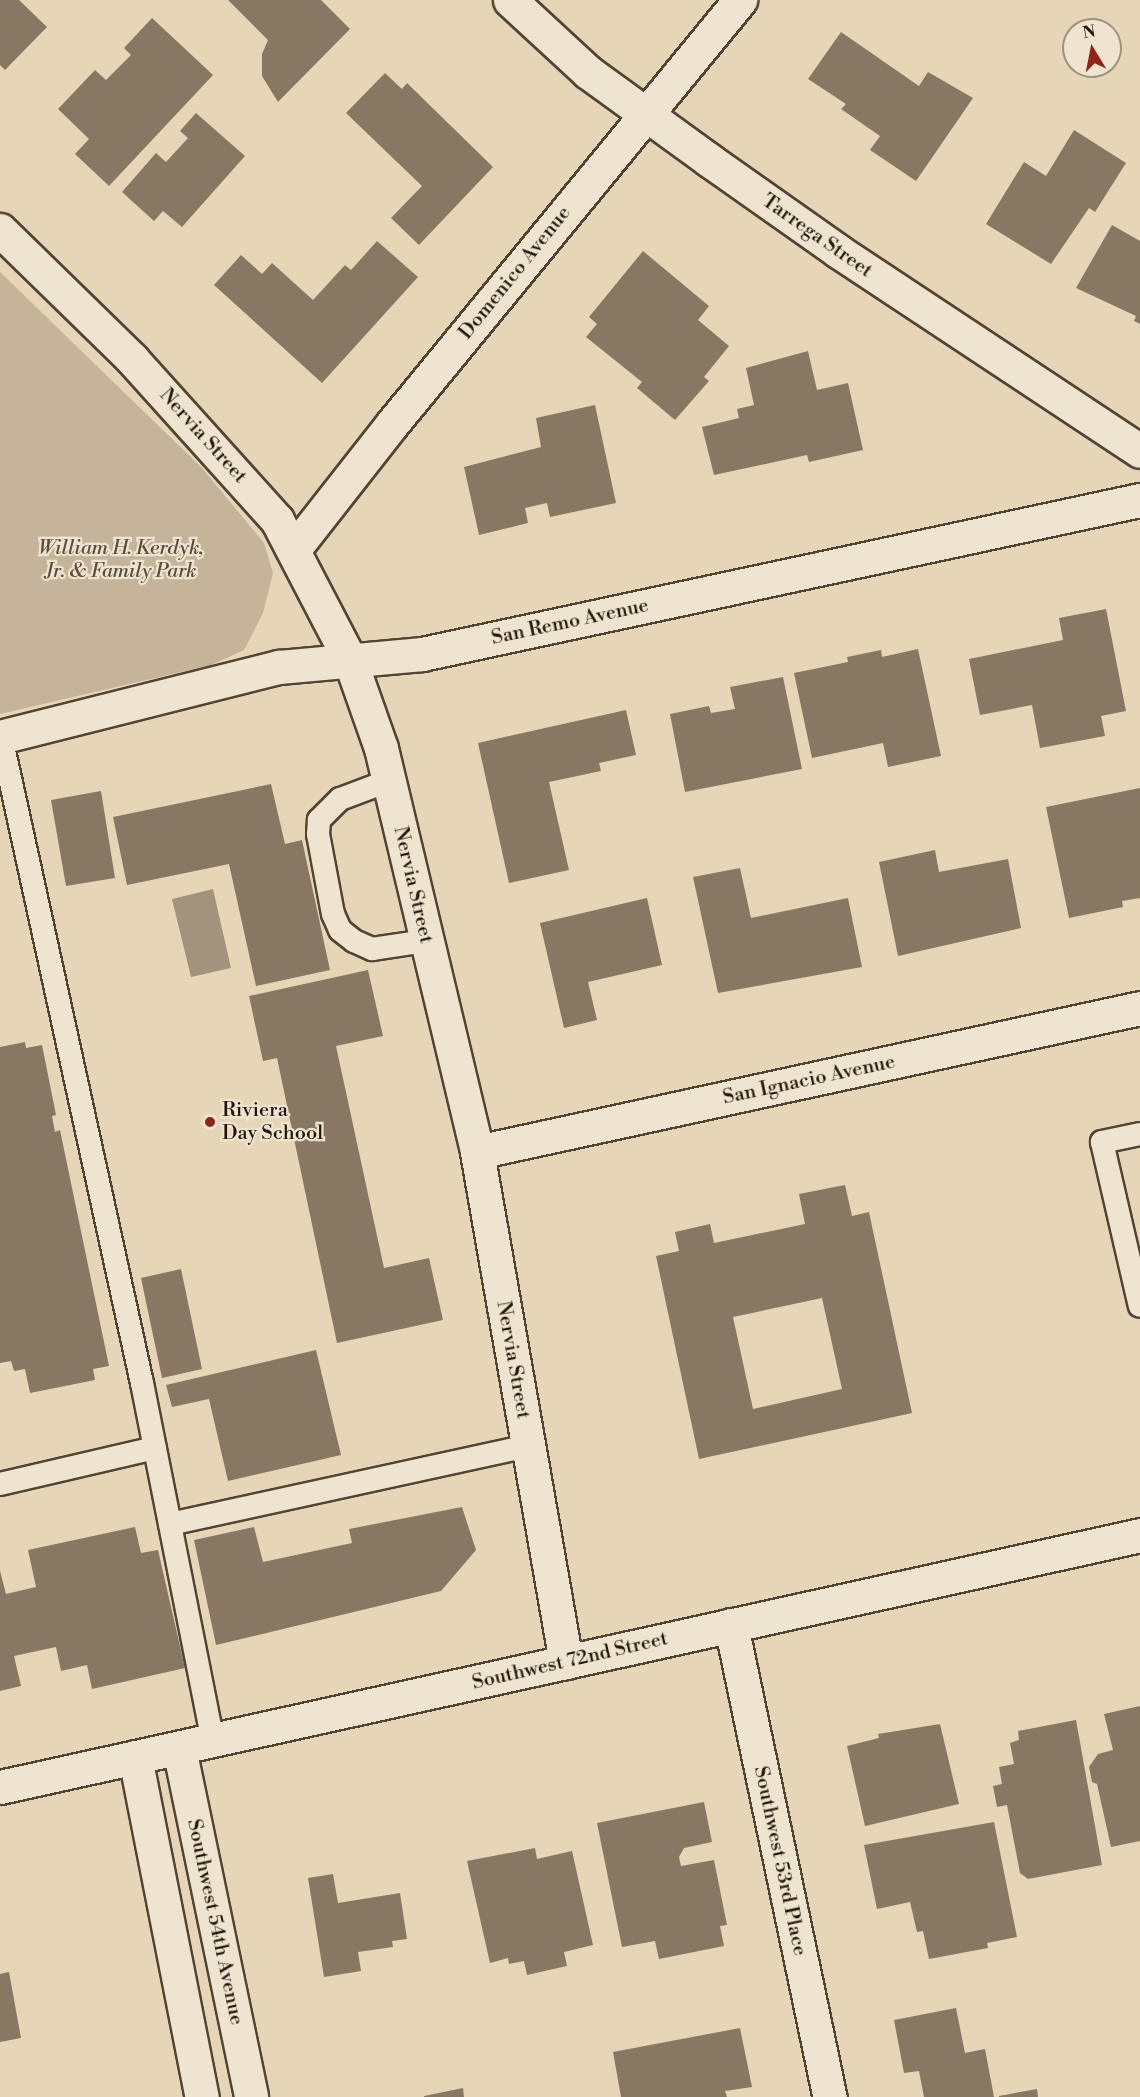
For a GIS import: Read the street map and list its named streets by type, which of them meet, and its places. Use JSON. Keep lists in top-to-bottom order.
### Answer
{
  "streets": {
    "street": [
      "Tarrega Street",
      "Domenico Avenue",
      "Nervia Street",
      "San Remo Avenue",
      "San Ignacio Avenue",
      "Southwest 72nd Street",
      "Southwest 53rd Place",
      "Southwest 54th Avenue"
    ]
  },
  "crossings": [
    ["Tarrega Street", "Domenico Avenue"],
    ["Domenico Avenue", "Nervia Street"],
    ["Nervia Street", "San Remo Avenue"],
    ["Nervia Street", "San Ignacio Avenue"],
    ["Nervia Street", "Southwest 72nd Street"],
    ["Southwest 72nd Street", "Southwest 53rd Place"],
    ["Southwest 72nd Street", "Southwest 54th Avenue"]
  ],
  "parks": ["William H. Kerdyk, Jr. & Family Park"],
  "places": ["Riviera Day School"],
  "north": "top"
}
